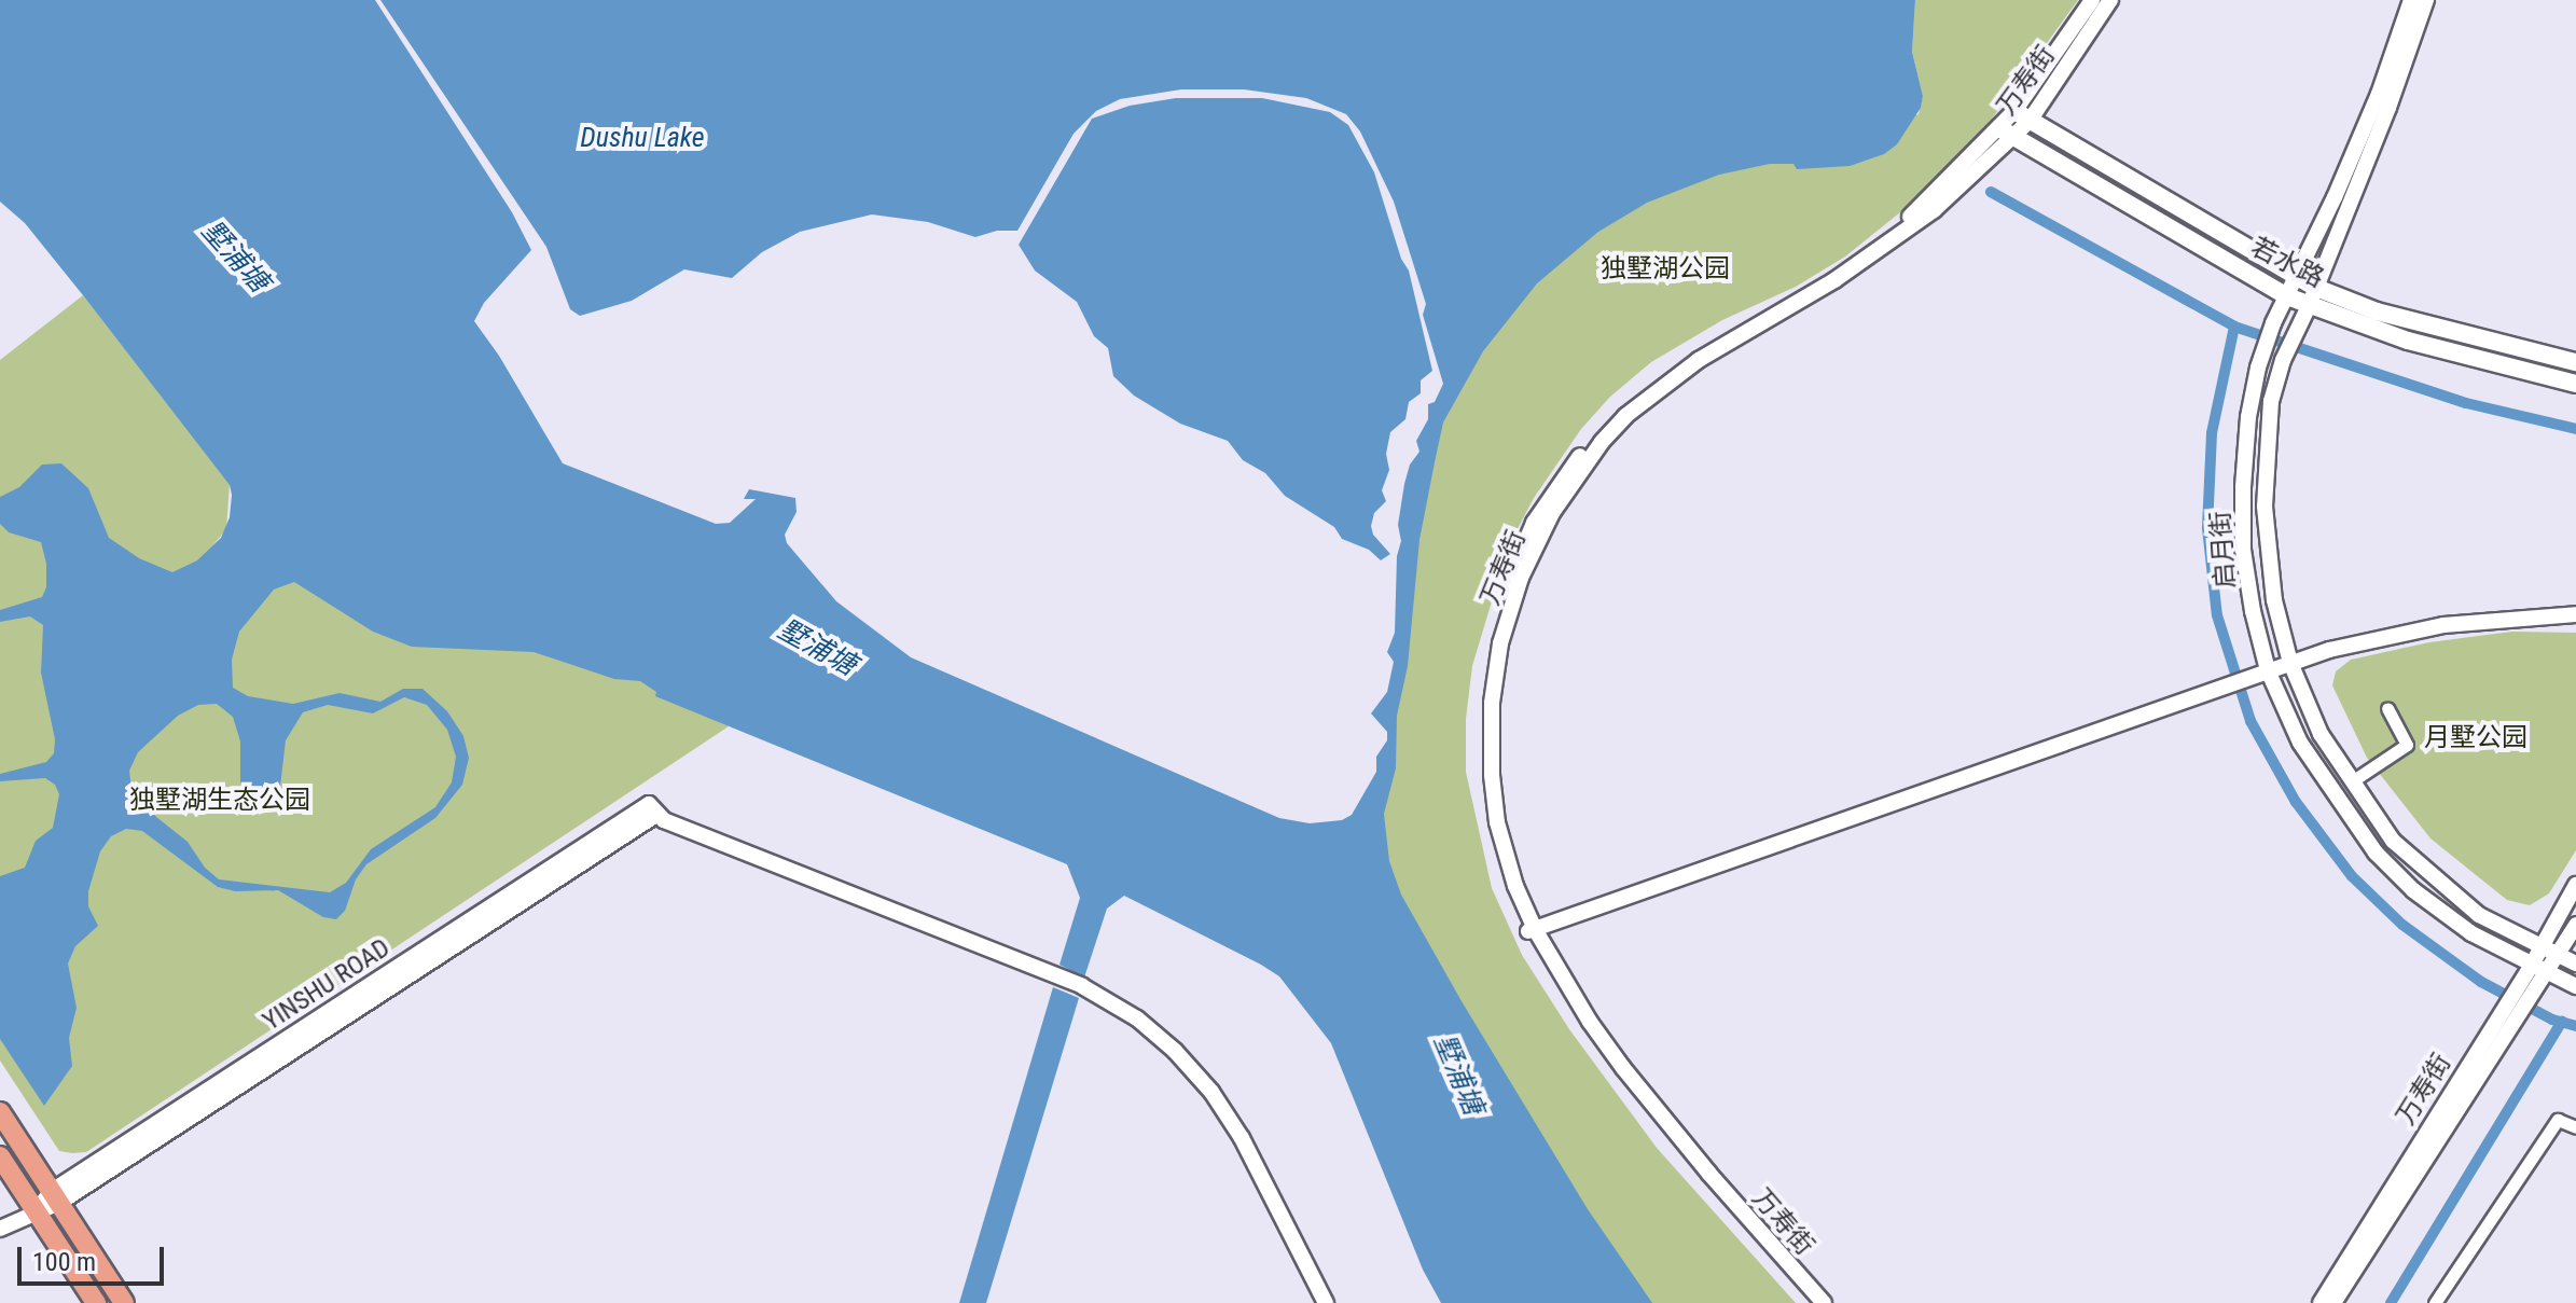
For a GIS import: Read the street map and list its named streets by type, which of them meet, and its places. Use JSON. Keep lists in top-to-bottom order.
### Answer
{
  "streets": {
    "main road": ["若水路"],
    "street": ["万寿街", "启月街", "YINSHU ROAD"]
  },
  "crossings": [
    ["万寿街", "若水路"],
    ["万寿街", "启月街"],
    ["若水路", "启月街"]
  ],
  "water": ["Dushu Lake", "墅浦塘"],
  "parks": ["独墅湖公园", "月墅公园", "独墅湖生态公园"],
  "scale_bar": "100 m"
}
